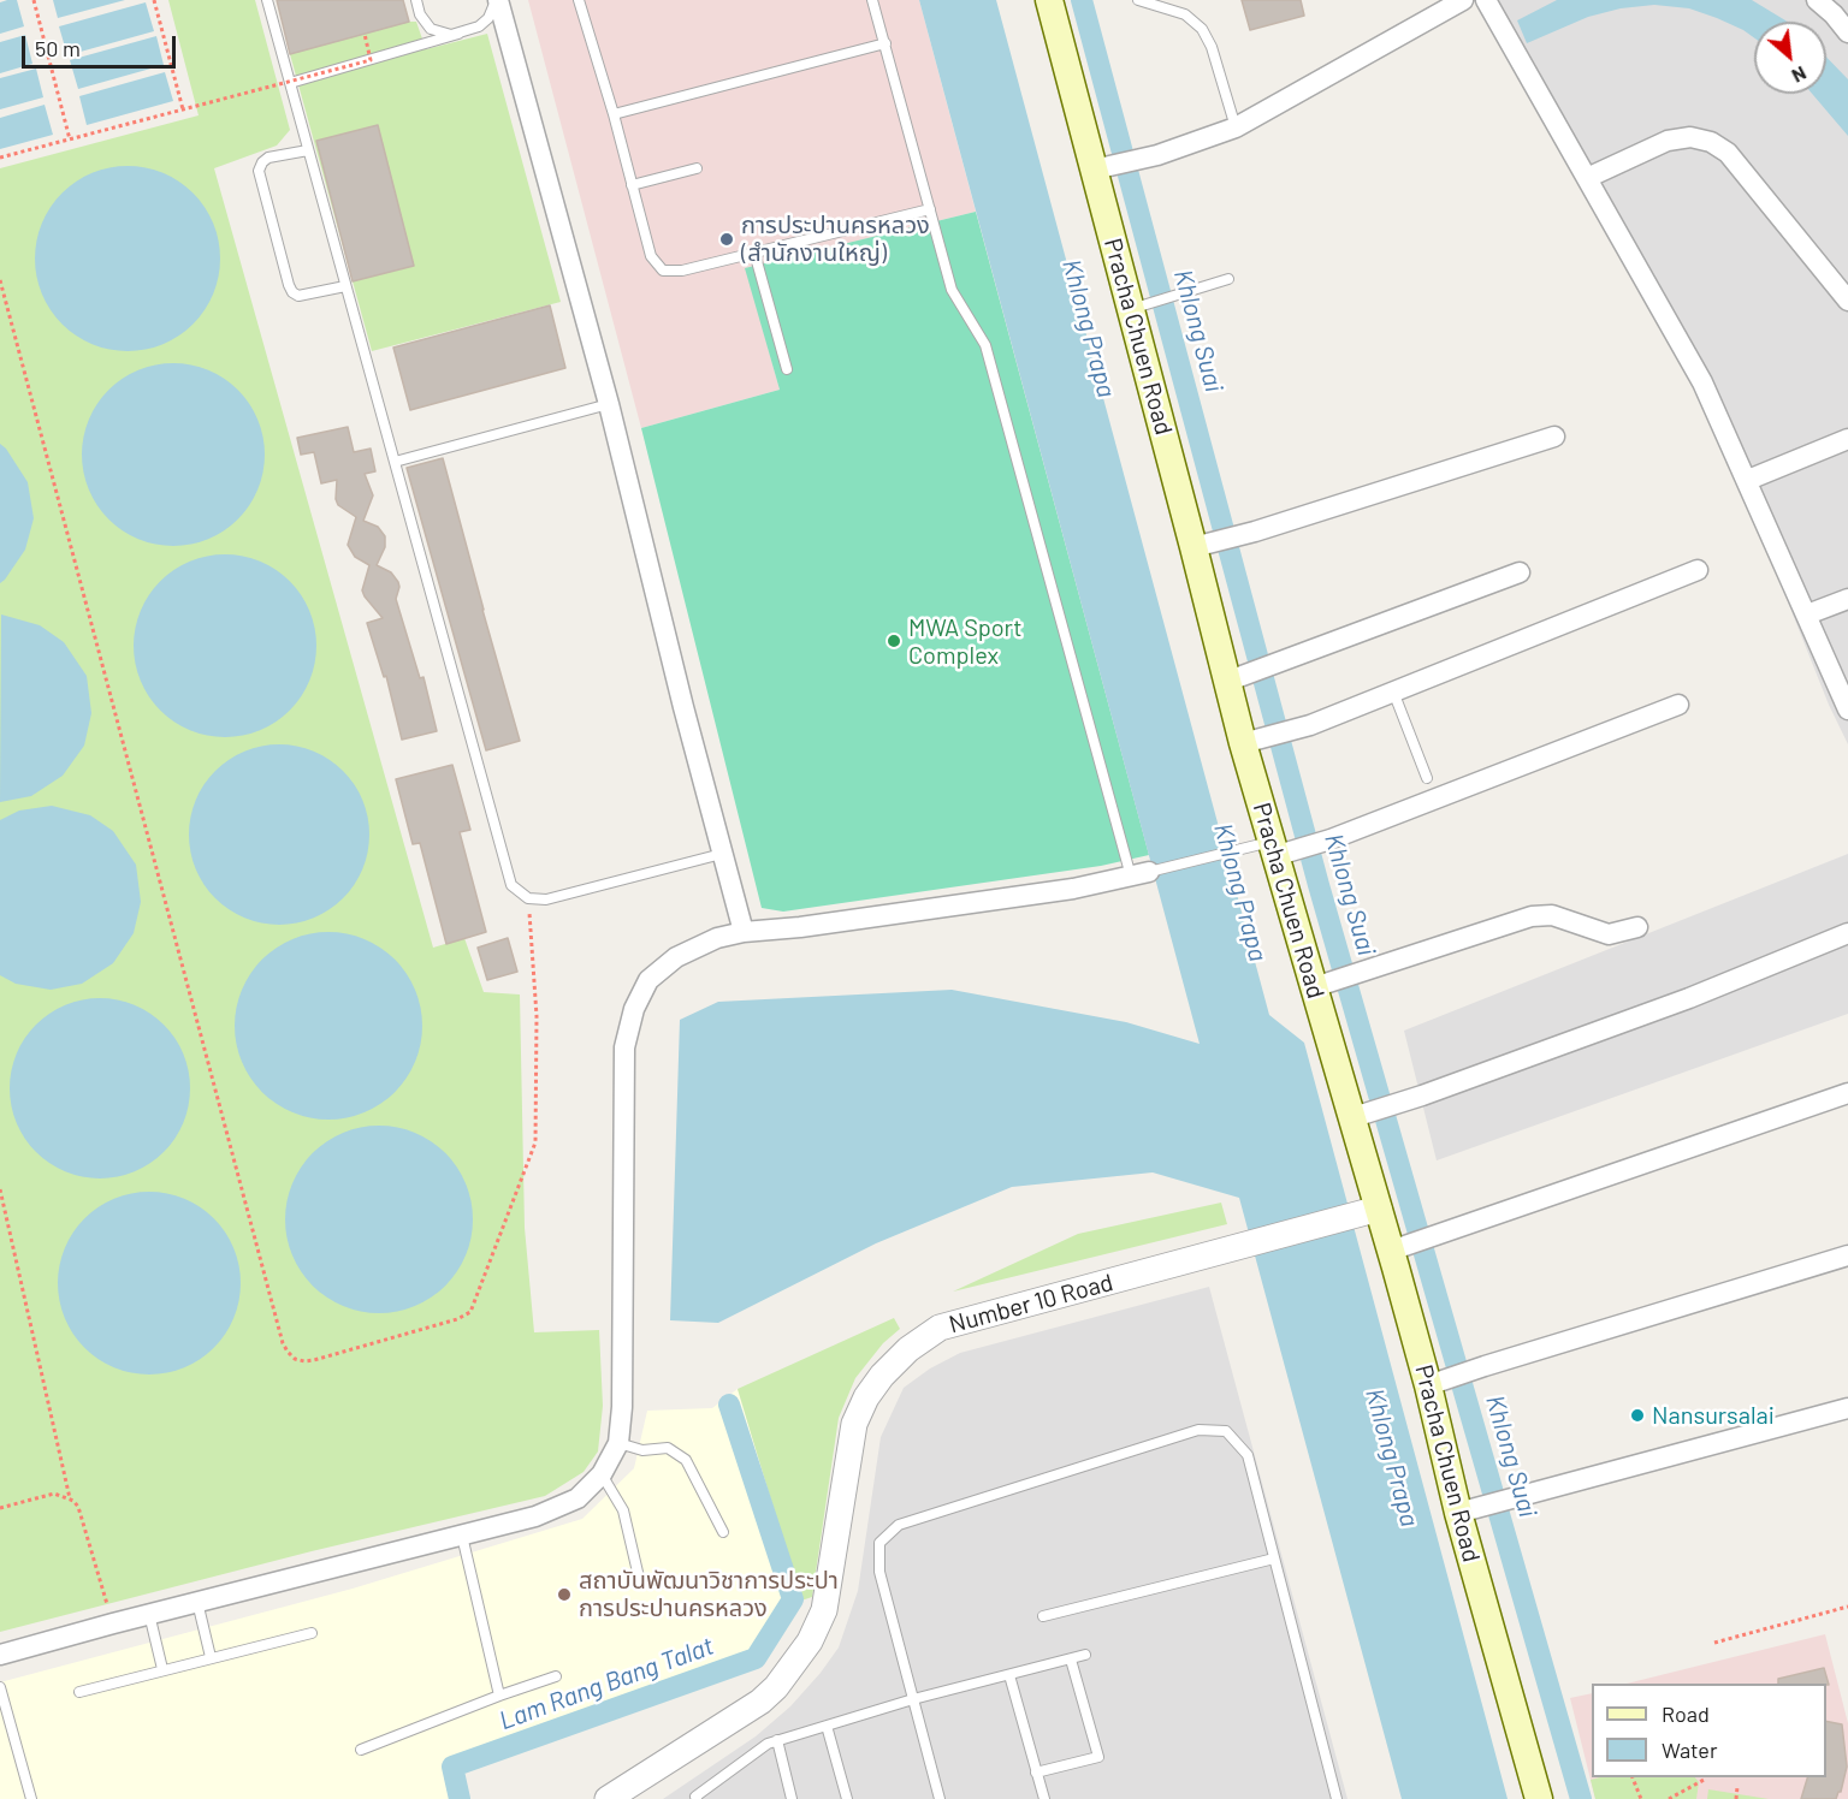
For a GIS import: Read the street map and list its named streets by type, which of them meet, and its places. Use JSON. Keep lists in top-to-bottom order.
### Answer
{
  "streets": {
    "main road": ["Pracha Chuen Road"],
    "street": ["Number 10 Road"]
  },
  "crossings": [
    ["Pracha Chuen Road", "Number 10 Road"]
  ],
  "water": ["Khlong Prapa", "Khlong Suai", "Lam Rang Bang Talat"],
  "places": [
    "การประปานครหลวง (สำนักงานใหญ่)",
    "MWA Sport Complex",
    "Nansursalai",
    "สถาบันพัฒนาวิชาการประปา การประปานครหลวง"
  ],
  "legend": ["Road", "Water"],
  "scale_bar": "50 m",
  "north": "bottom right"
}
